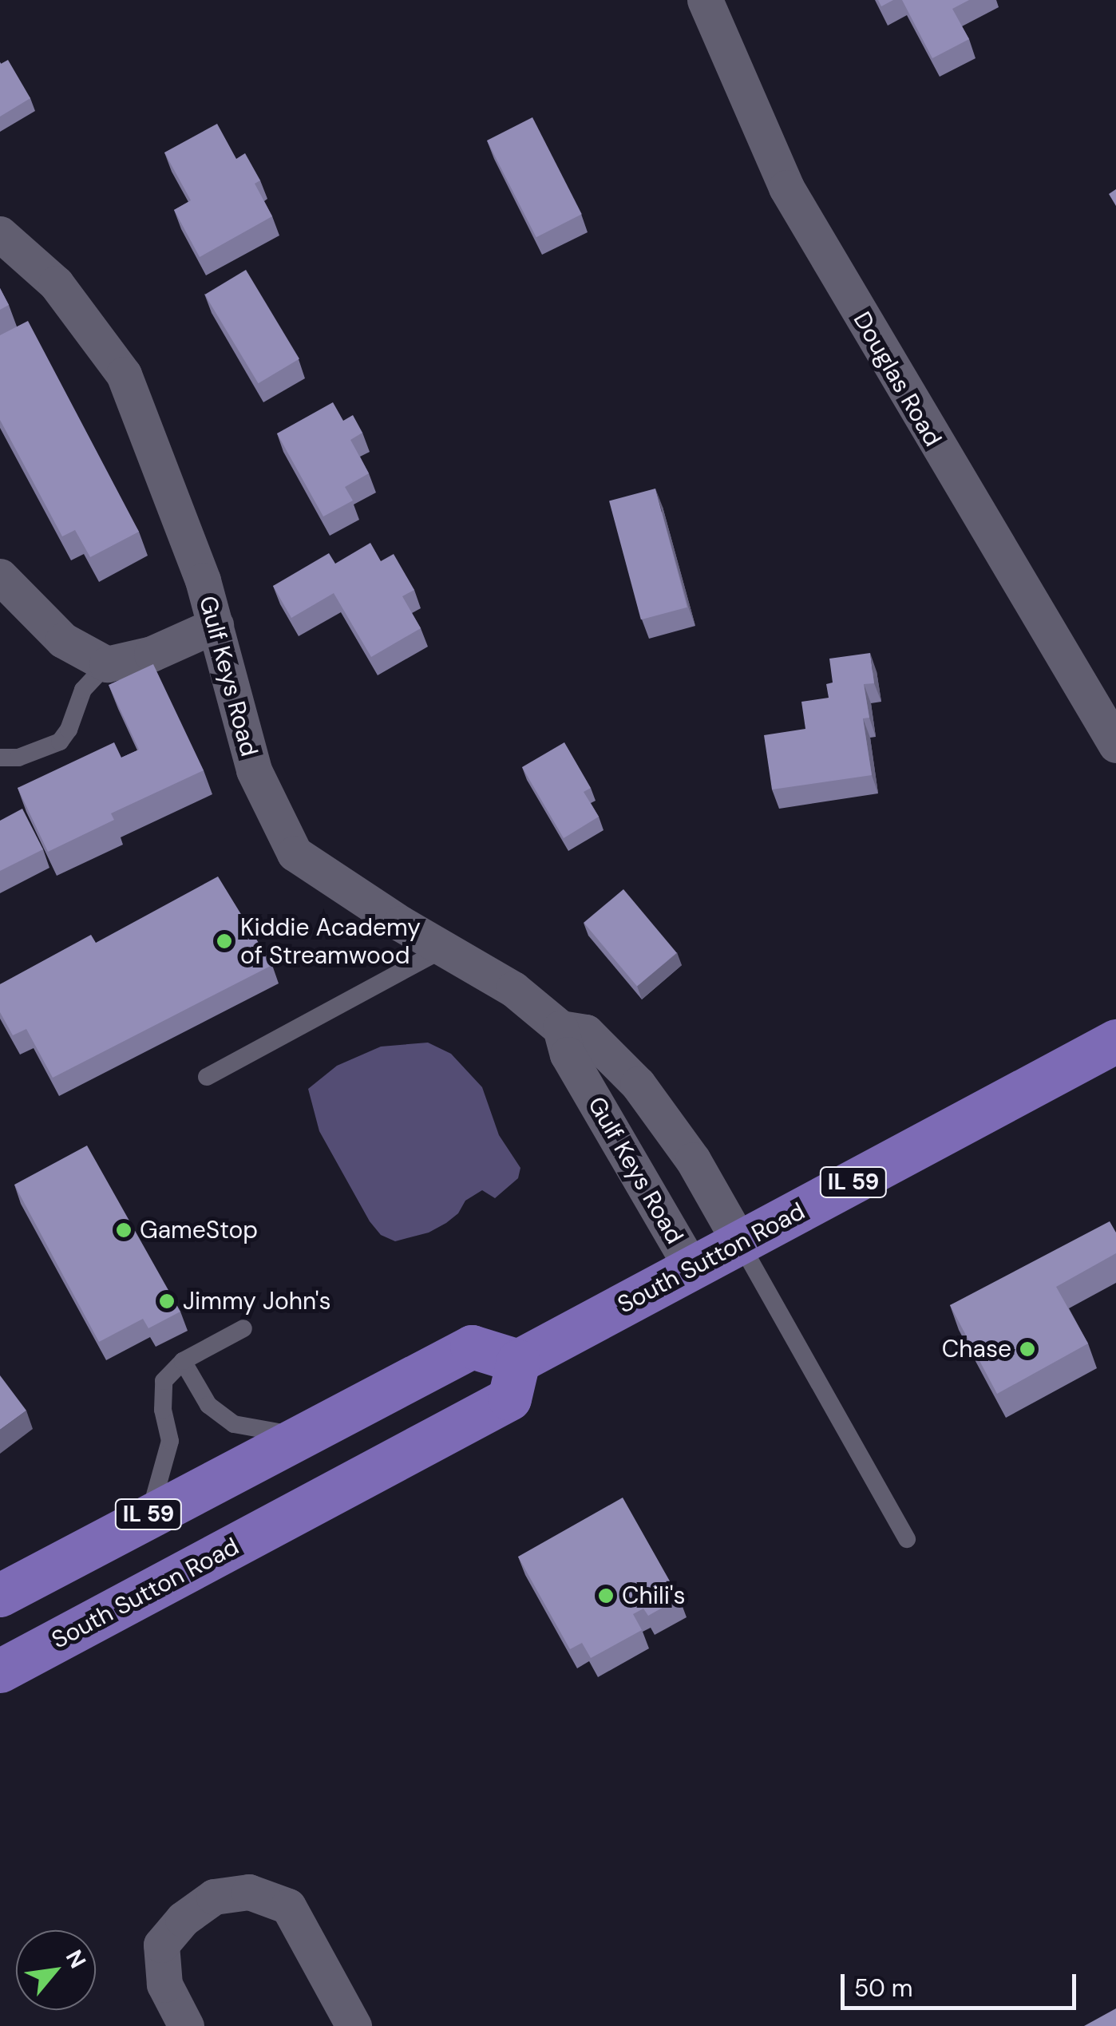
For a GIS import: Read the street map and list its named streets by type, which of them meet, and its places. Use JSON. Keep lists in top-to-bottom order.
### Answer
{
  "streets": {
    "main road": ["IL 59", "South Sutton Road"],
    "street": ["Douglas Road", "Gulf Keys Road"]
  },
  "crossings": [
    ["Gulf Keys Road", "South Sutton Road"],
    ["IL 59", "South Sutton Road"]
  ],
  "places": [
    "Kiddie Academy of Streamwood",
    "GameStop",
    "Jimmy John's",
    "Chase",
    "Chili's"
  ],
  "scale_bar": "50 m",
  "north": "top right"
}
